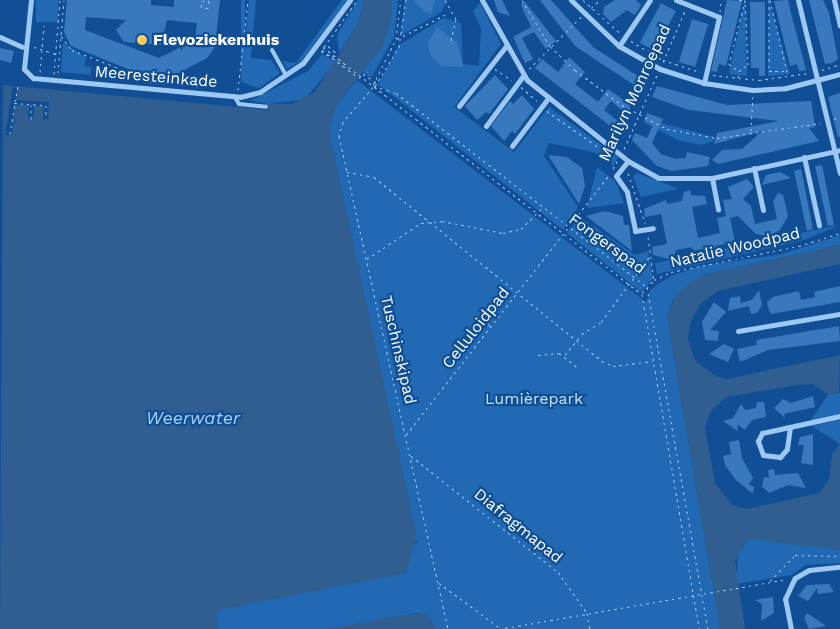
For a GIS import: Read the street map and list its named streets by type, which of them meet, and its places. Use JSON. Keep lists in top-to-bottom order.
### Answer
{
  "streets": {
    "street": ["Meeresteinkade"],
    "path": [
      "Marilyn Monroepad",
      "Fongerspad",
      "Natalie Woodpad",
      "Celluloidpad",
      "Tuschinskipad",
      "Diafragmapad"
    ]
  },
  "crossings": [
    ["Marilyn Monroepad", "Fongerspad"],
    ["Marilyn Monroepad", "Celluloidpad"],
    ["Fongerspad", "Natalie Woodpad"],
    ["Fongerspad", "Celluloidpad"],
    ["Fongerspad", "Tuschinskipad"],
    ["Celluloidpad", "Tuschinskipad"],
    ["Tuschinskipad", "Diafragmapad"]
  ],
  "water": ["Weerwater"],
  "parks": ["Lumièrepark"],
  "places": ["Flevoziekenhuis"]
}
